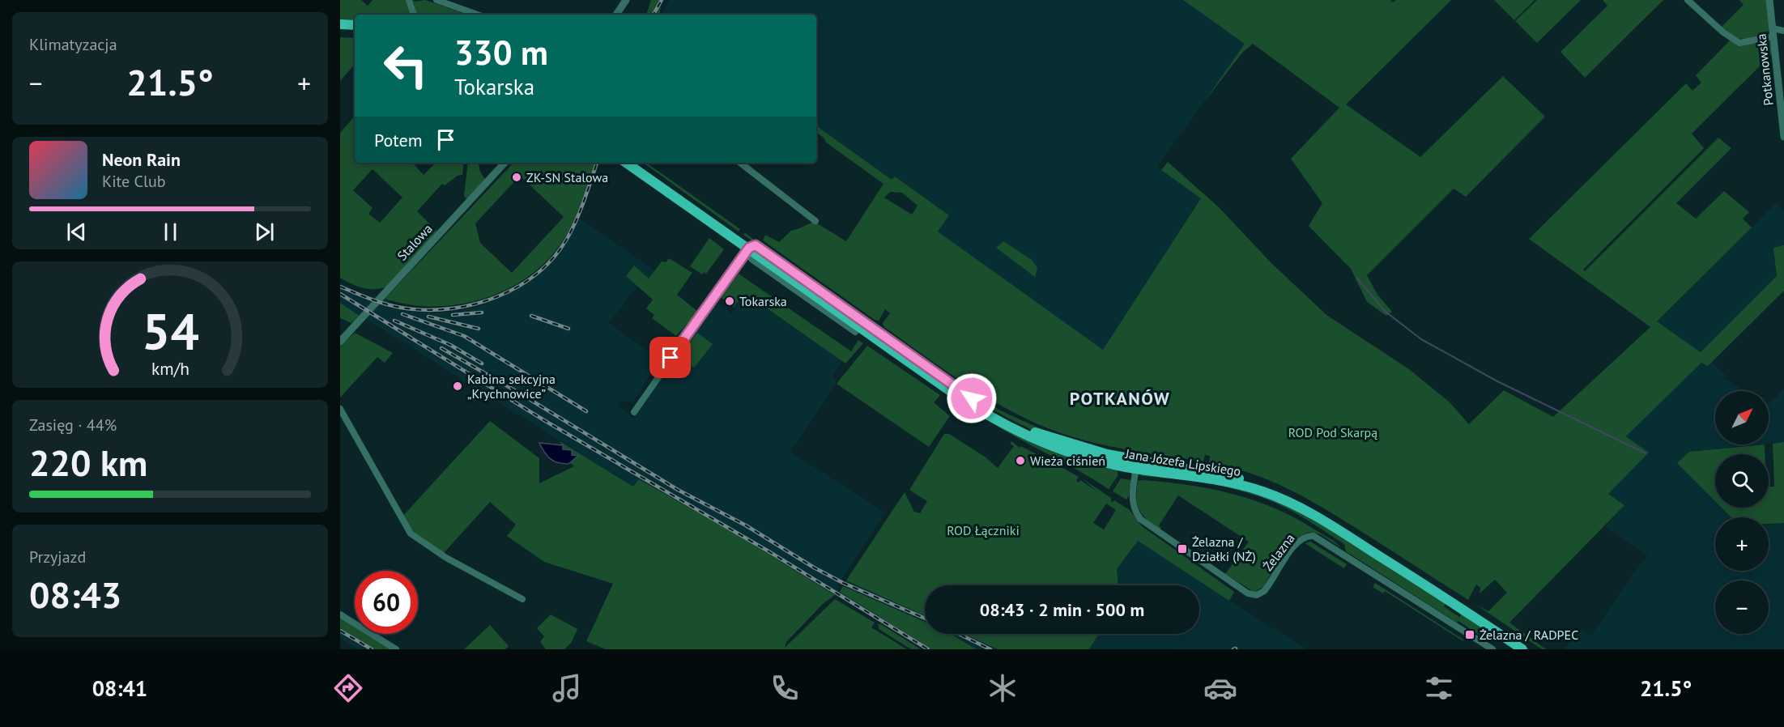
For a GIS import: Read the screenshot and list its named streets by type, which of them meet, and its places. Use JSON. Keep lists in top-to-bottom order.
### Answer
{
  "streets": {
    "main road": ["Jana Józefa Lipskiego"],
    "street": ["Potkanowska", "Stalowa", "Żelazna"]
  },
  "crossings": [
    ["Jana Józefa Lipskiego", "Żelazna"]
  ],
  "districts": ["POTKANÓW"],
  "parks": ["ROD Pod Skarpą", "ROD Łączniki"],
  "places": {
    "other": [
      "ZK-SN Stalowa",
      "Tokarska",
      "Kabina sekcyjna „Krychnowice”",
      "Wieża ciśnień"
    ],
    "transit": ["Żelazna / Działki (NŻ)", "Żelazna / RADPEC"]
  },
  "north": "top right",
  "page": {
    "tile": [
      "Klimatyzacja",
      ["Zasięg · 44%", "220 km"],
      ["Przyjazd", "08:43"]
    ],
    "turn": ["330 m", "Tokarska"],
    "heat": ["−", "21.5°", "+"],
    "then": "Potem",
    "song": ["Neon Rain", "Kite Club"],
    "map_buttons": ["+", "−"],
    "limit": "60",
    "trip": "08:43 · 2 min · 500 m",
    "tabs": ["08:41", "21.5°"],
    "gauge": ["54", "km/h"]
  }
}
